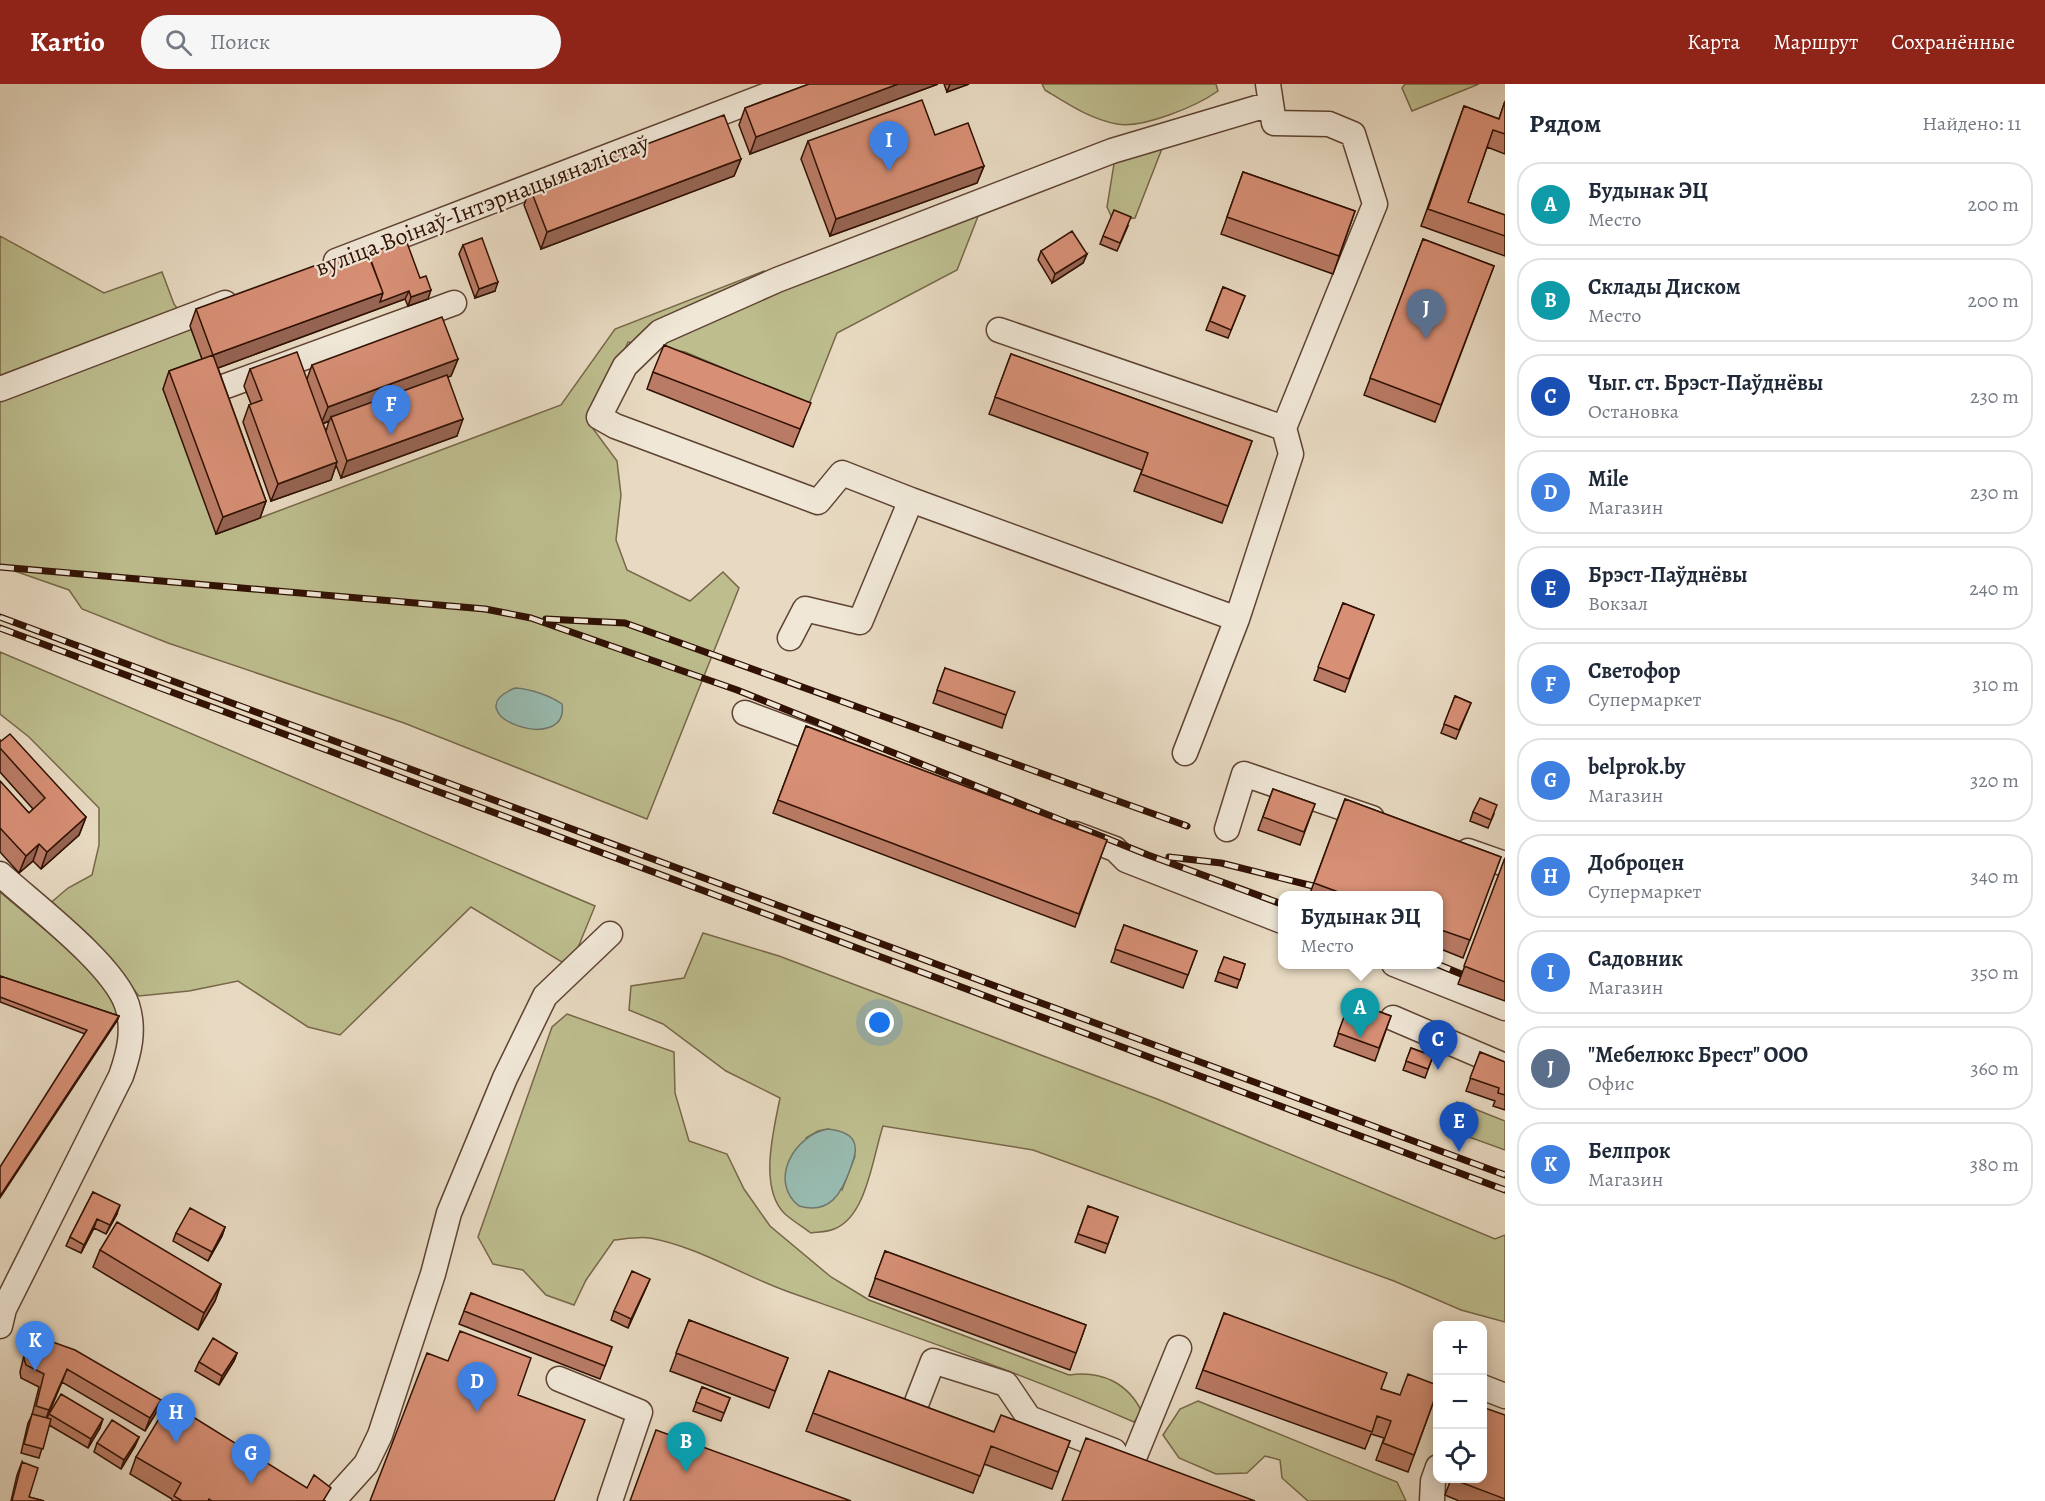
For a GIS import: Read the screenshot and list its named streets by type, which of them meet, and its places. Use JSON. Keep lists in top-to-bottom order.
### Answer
{
  "streets": {
    "street": ["вуліца Воінаў-Інтэрнацыяналістаў"]
  },
  "page": {
    "header": "Kartio",
    "search": "Поиск",
    "nav": ["Карта", "Маршрут", "Сохранённые"],
    "heading": ["Рядом", "Найдено: 11"],
    "pins": [
      "I",
      "J",
      "F",
      "A",
      "C",
      "E",
      "K",
      "D",
      "H",
      "B",
      "G"
    ],
    "list": [
      {
        "mark": "A",
        "name": "Будынак ЭЦ",
        "note": "Место",
        "value": "200 m"
      },
      {
        "mark": "B",
        "name": "Склады Диском",
        "note": "Место",
        "value": "200 m"
      },
      {
        "mark": "C",
        "name": "Чыг. ст. Брэст-Паўднёвы",
        "note": "Остановка",
        "value": "230 m"
      },
      {
        "mark": "D",
        "name": "Mile",
        "note": "Магазин",
        "value": "230 m"
      },
      {
        "mark": "E",
        "name": "Брэст-Паўднёвы",
        "note": "Вокзал",
        "value": "240 m"
      },
      {
        "mark": "F",
        "name": "Светофор",
        "note": "Супермаркет",
        "value": "310 m"
      },
      {
        "mark": "G",
        "name": "belprok.by",
        "note": "Магазин",
        "value": "320 m"
      },
      {
        "mark": "H",
        "name": "Доброцен",
        "note": "Супермаркет",
        "value": "340 m"
      },
      {
        "mark": "I",
        "name": "Садовник",
        "note": "Магазин",
        "value": "350 m"
      },
      {
        "mark": "J",
        "name": "\"Мебелюкс Брест\" ООО",
        "note": "Офис",
        "value": "360 m"
      },
      {
        "mark": "K",
        "name": "Белпрок",
        "note": "Магазин",
        "value": "380 m"
      }
    ],
    "popup": ["Будынак ЭЦ", "Место"],
    "map_buttons": ["+", "−"]
  }
}
